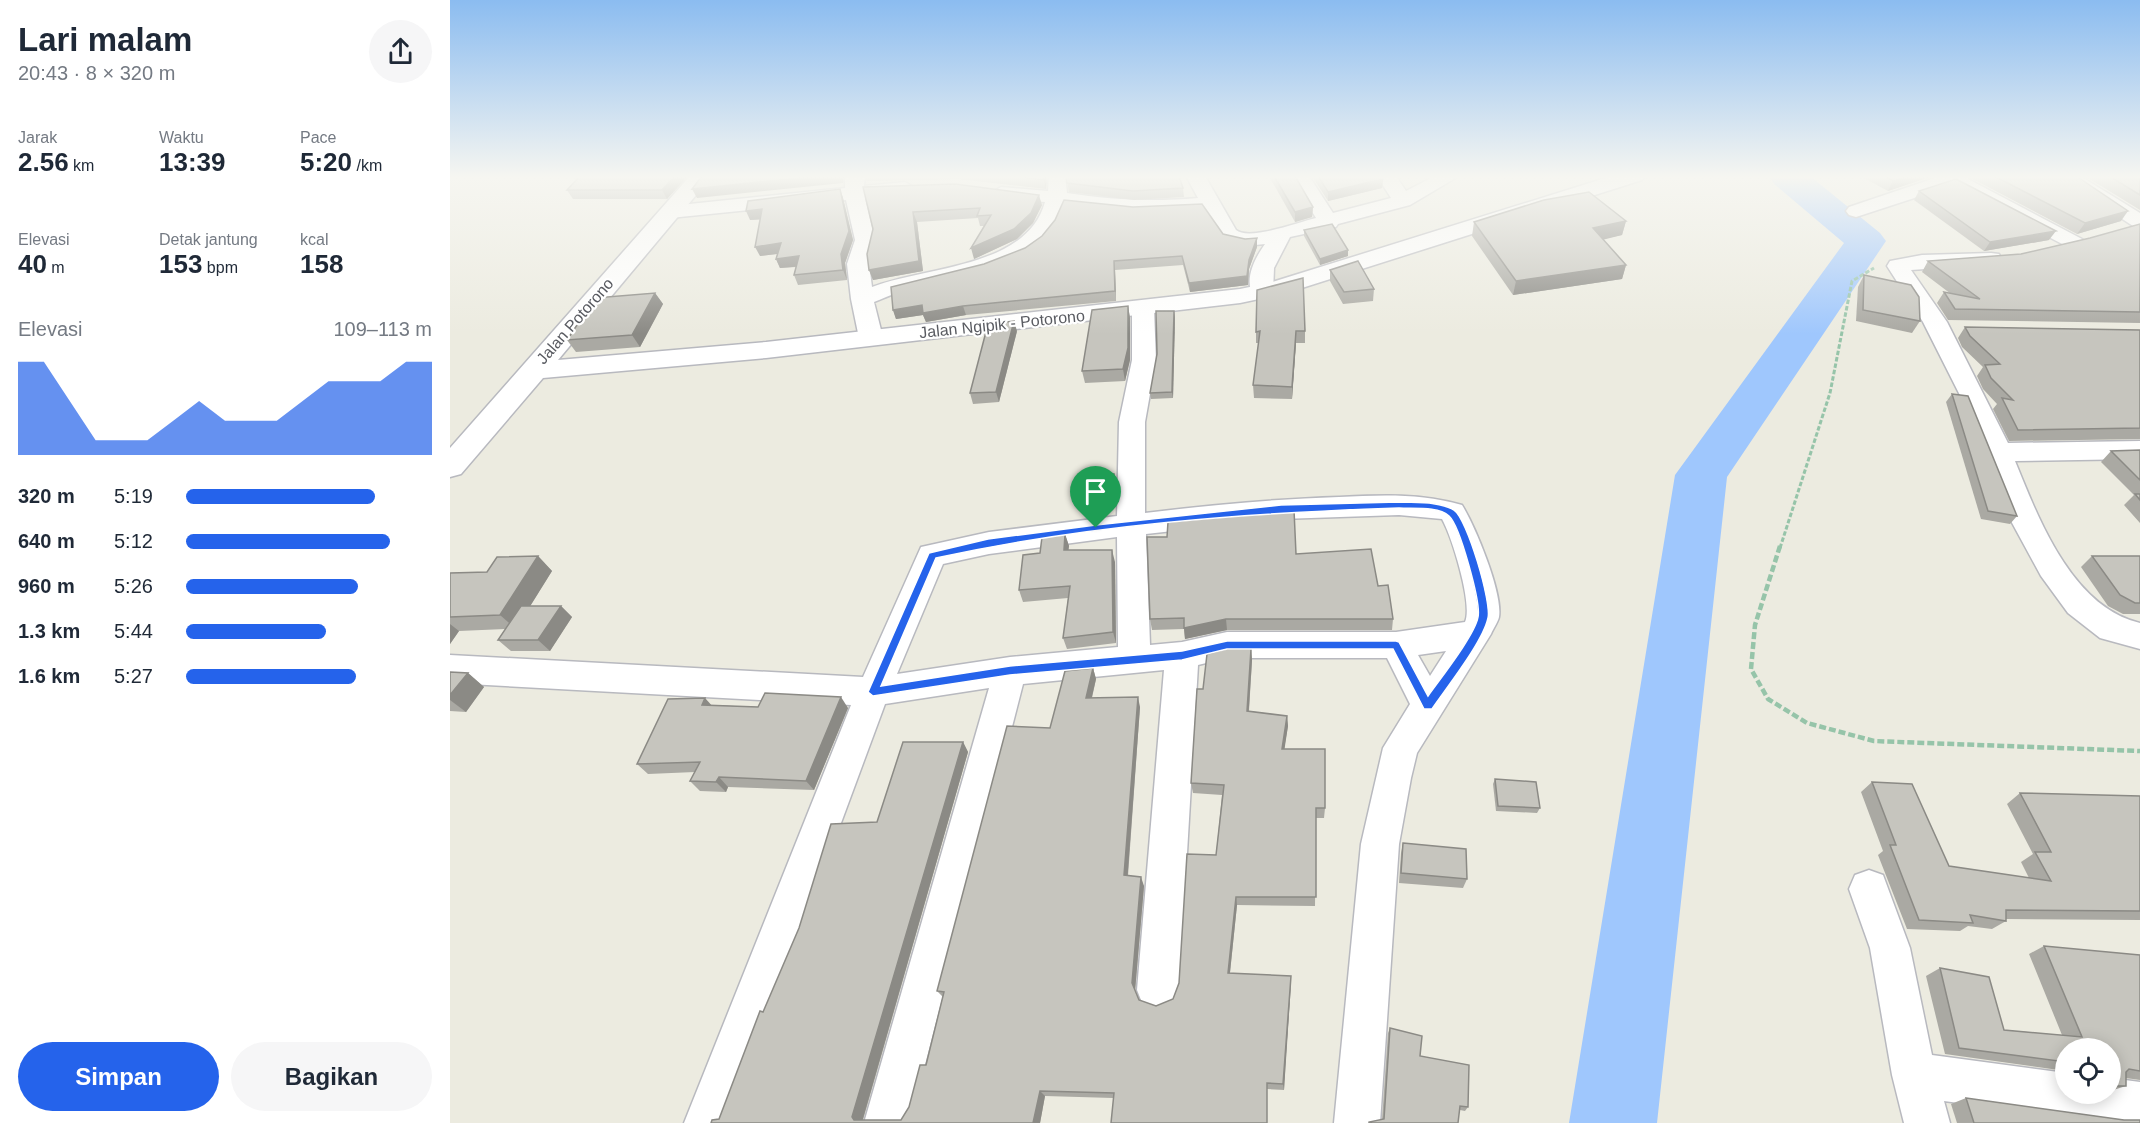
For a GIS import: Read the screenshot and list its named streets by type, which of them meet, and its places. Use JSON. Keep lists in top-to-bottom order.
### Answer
{
  "streets": {
    "street": ["Jalan Potorono", "Jalan Ngipik - Potorono"]
  },
  "crossings": [
    ["Jalan Potorono", "Jalan Ngipik - Potorono"]
  ],
  "page": {
    "heading": ["Lari malam", "20:43 · 8 × 320 m"],
    "stats": [
      ["Jarak", "2.56 km"],
      ["Waktu", "13:39"],
      ["Pace", "5:20 /km"],
      ["Elevasi", "40 m"],
      ["Detak jantung", "153 bpm"],
      ["kcal", "158"]
    ],
    "chart": ["Elevasi", "109–113 m"],
    "list": [
      {
        "name": "320 m",
        "note": "5:19"
      },
      {
        "name": "640 m",
        "note": "5:12"
      },
      {
        "name": "960 m",
        "note": "5:26"
      },
      {
        "name": "1.3 km",
        "note": "5:44"
      },
      {
        "name": "1.6 km",
        "note": "5:27"
      }
    ],
    "buttons": ["Simpan", "Bagikan"]
  }
}
